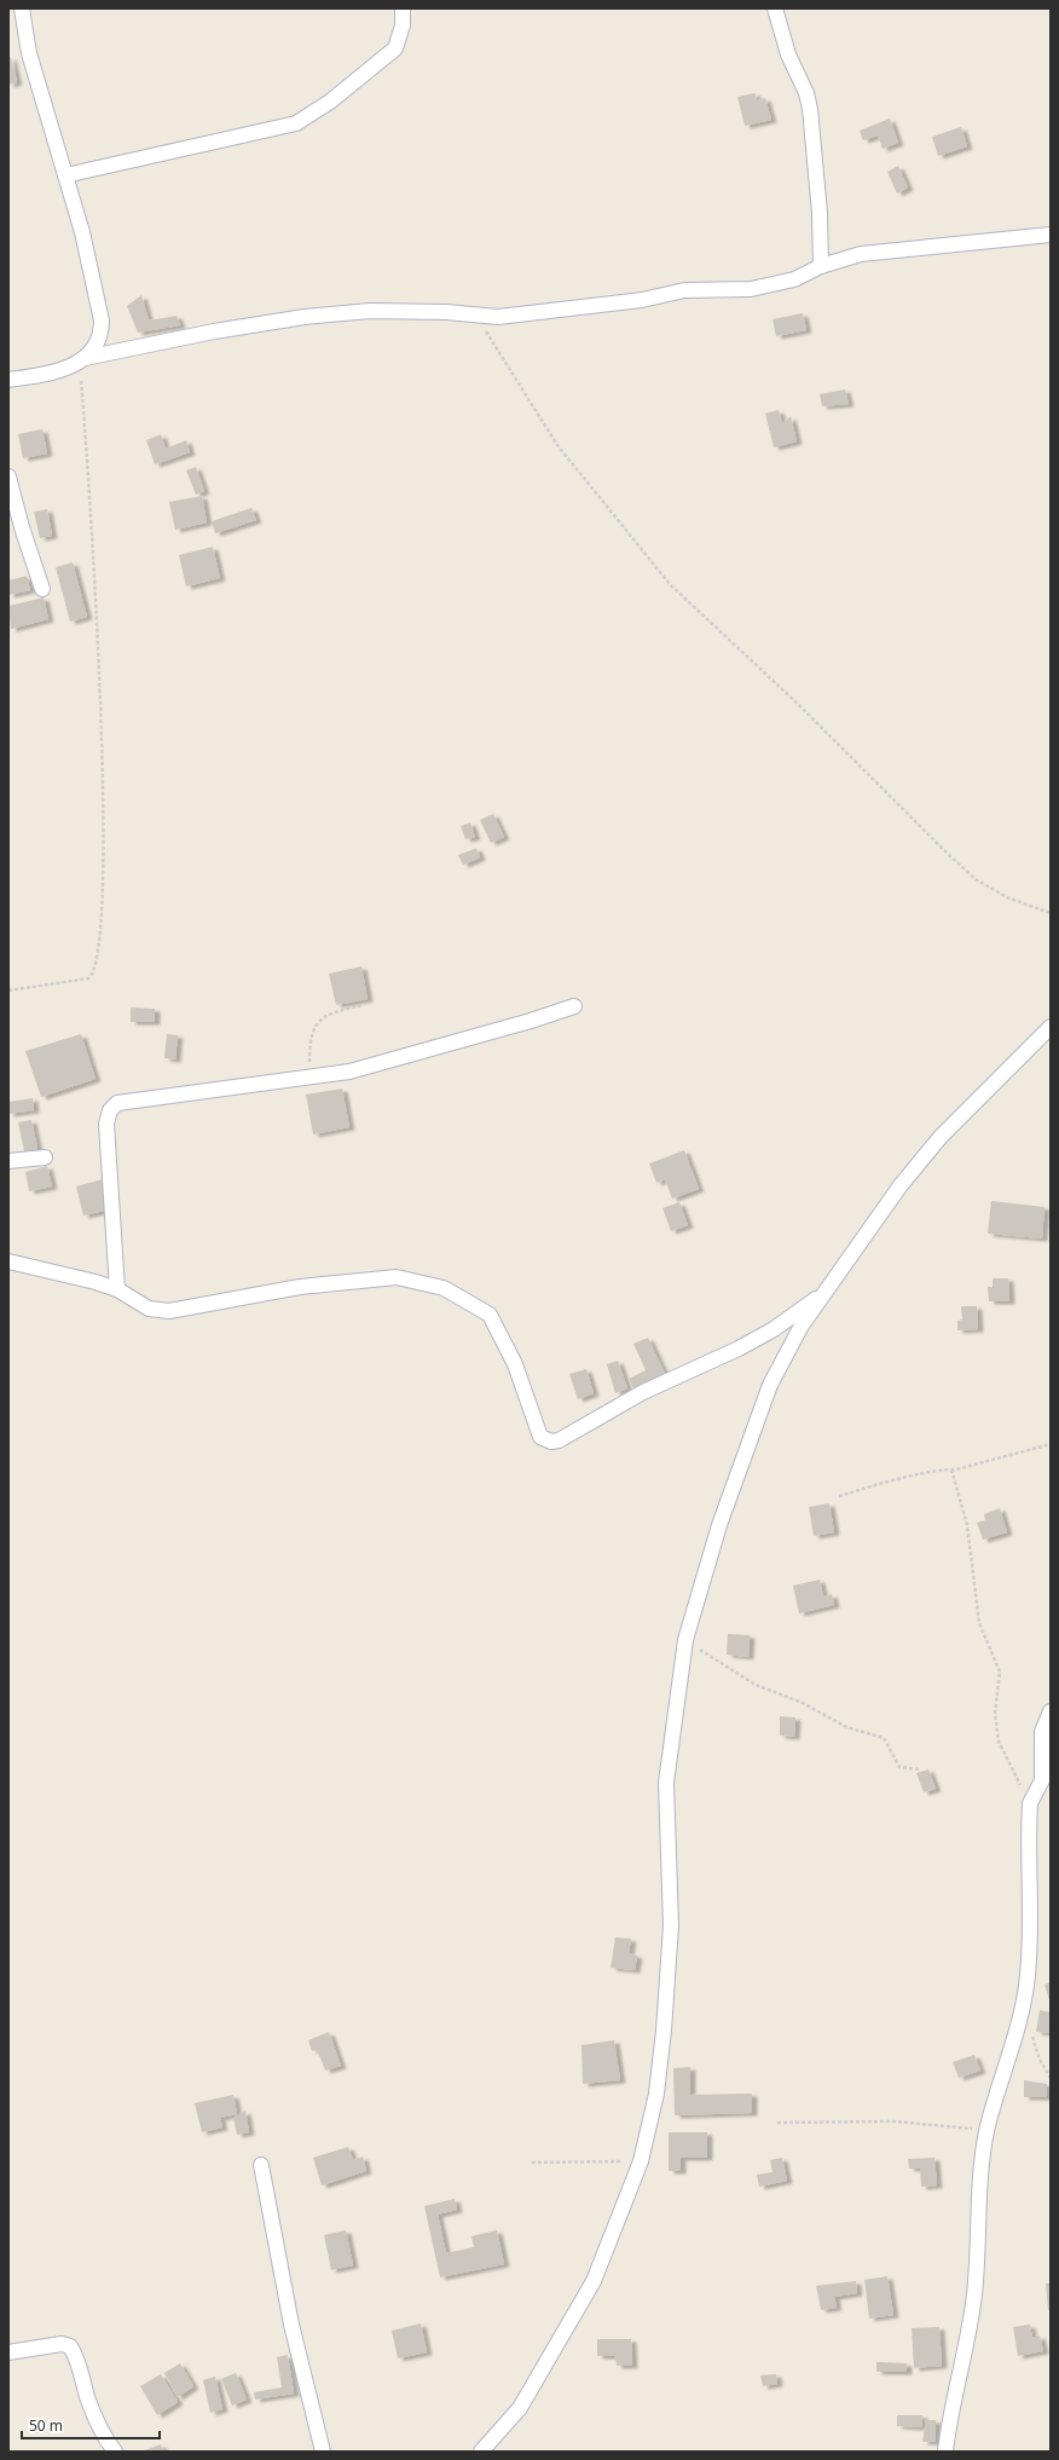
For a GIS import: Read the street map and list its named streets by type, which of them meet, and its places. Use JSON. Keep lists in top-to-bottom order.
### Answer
{
  "scale_bar": "50 m"
}
